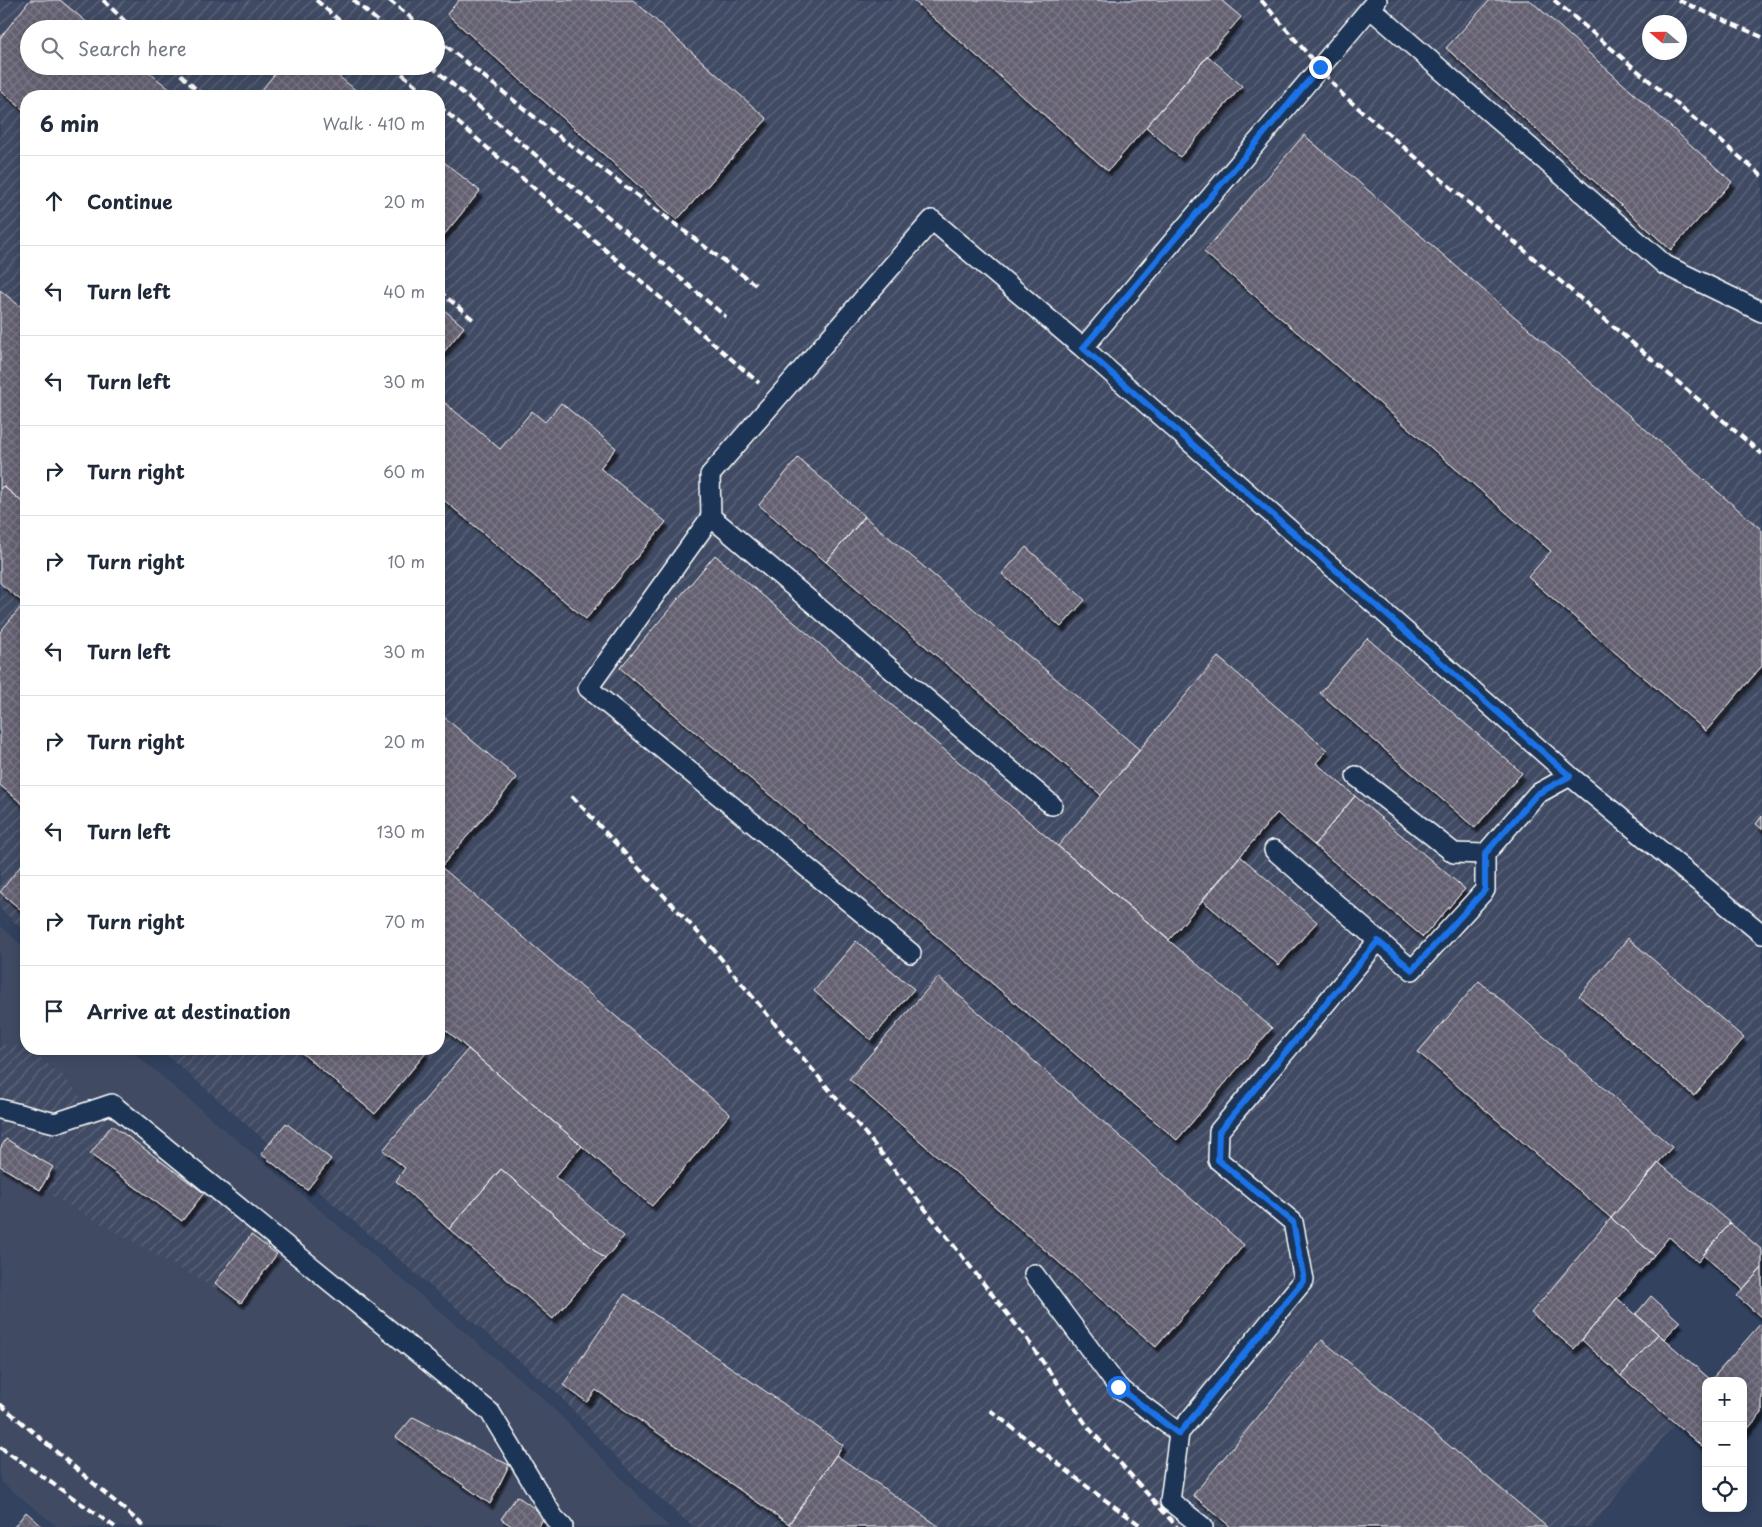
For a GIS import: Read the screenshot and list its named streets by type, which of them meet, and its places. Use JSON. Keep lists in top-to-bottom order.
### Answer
{
  "north": "left",
  "page": {
    "search": "Search here",
    "heading": ["6 min", "Walk · 410 m"],
    "list": [
      ["Continue", "20 m"],
      ["Turn left", "40 m"],
      ["Turn left", "30 m"],
      ["Turn right", "60 m"],
      ["Turn right", "10 m"],
      ["Turn left", "30 m"],
      ["Turn right", "20 m"],
      ["Turn left", "130 m"],
      ["Turn right", "70 m"],
      "Arrive at destination"
    ],
    "map_buttons": ["+", "−"]
  }
}
